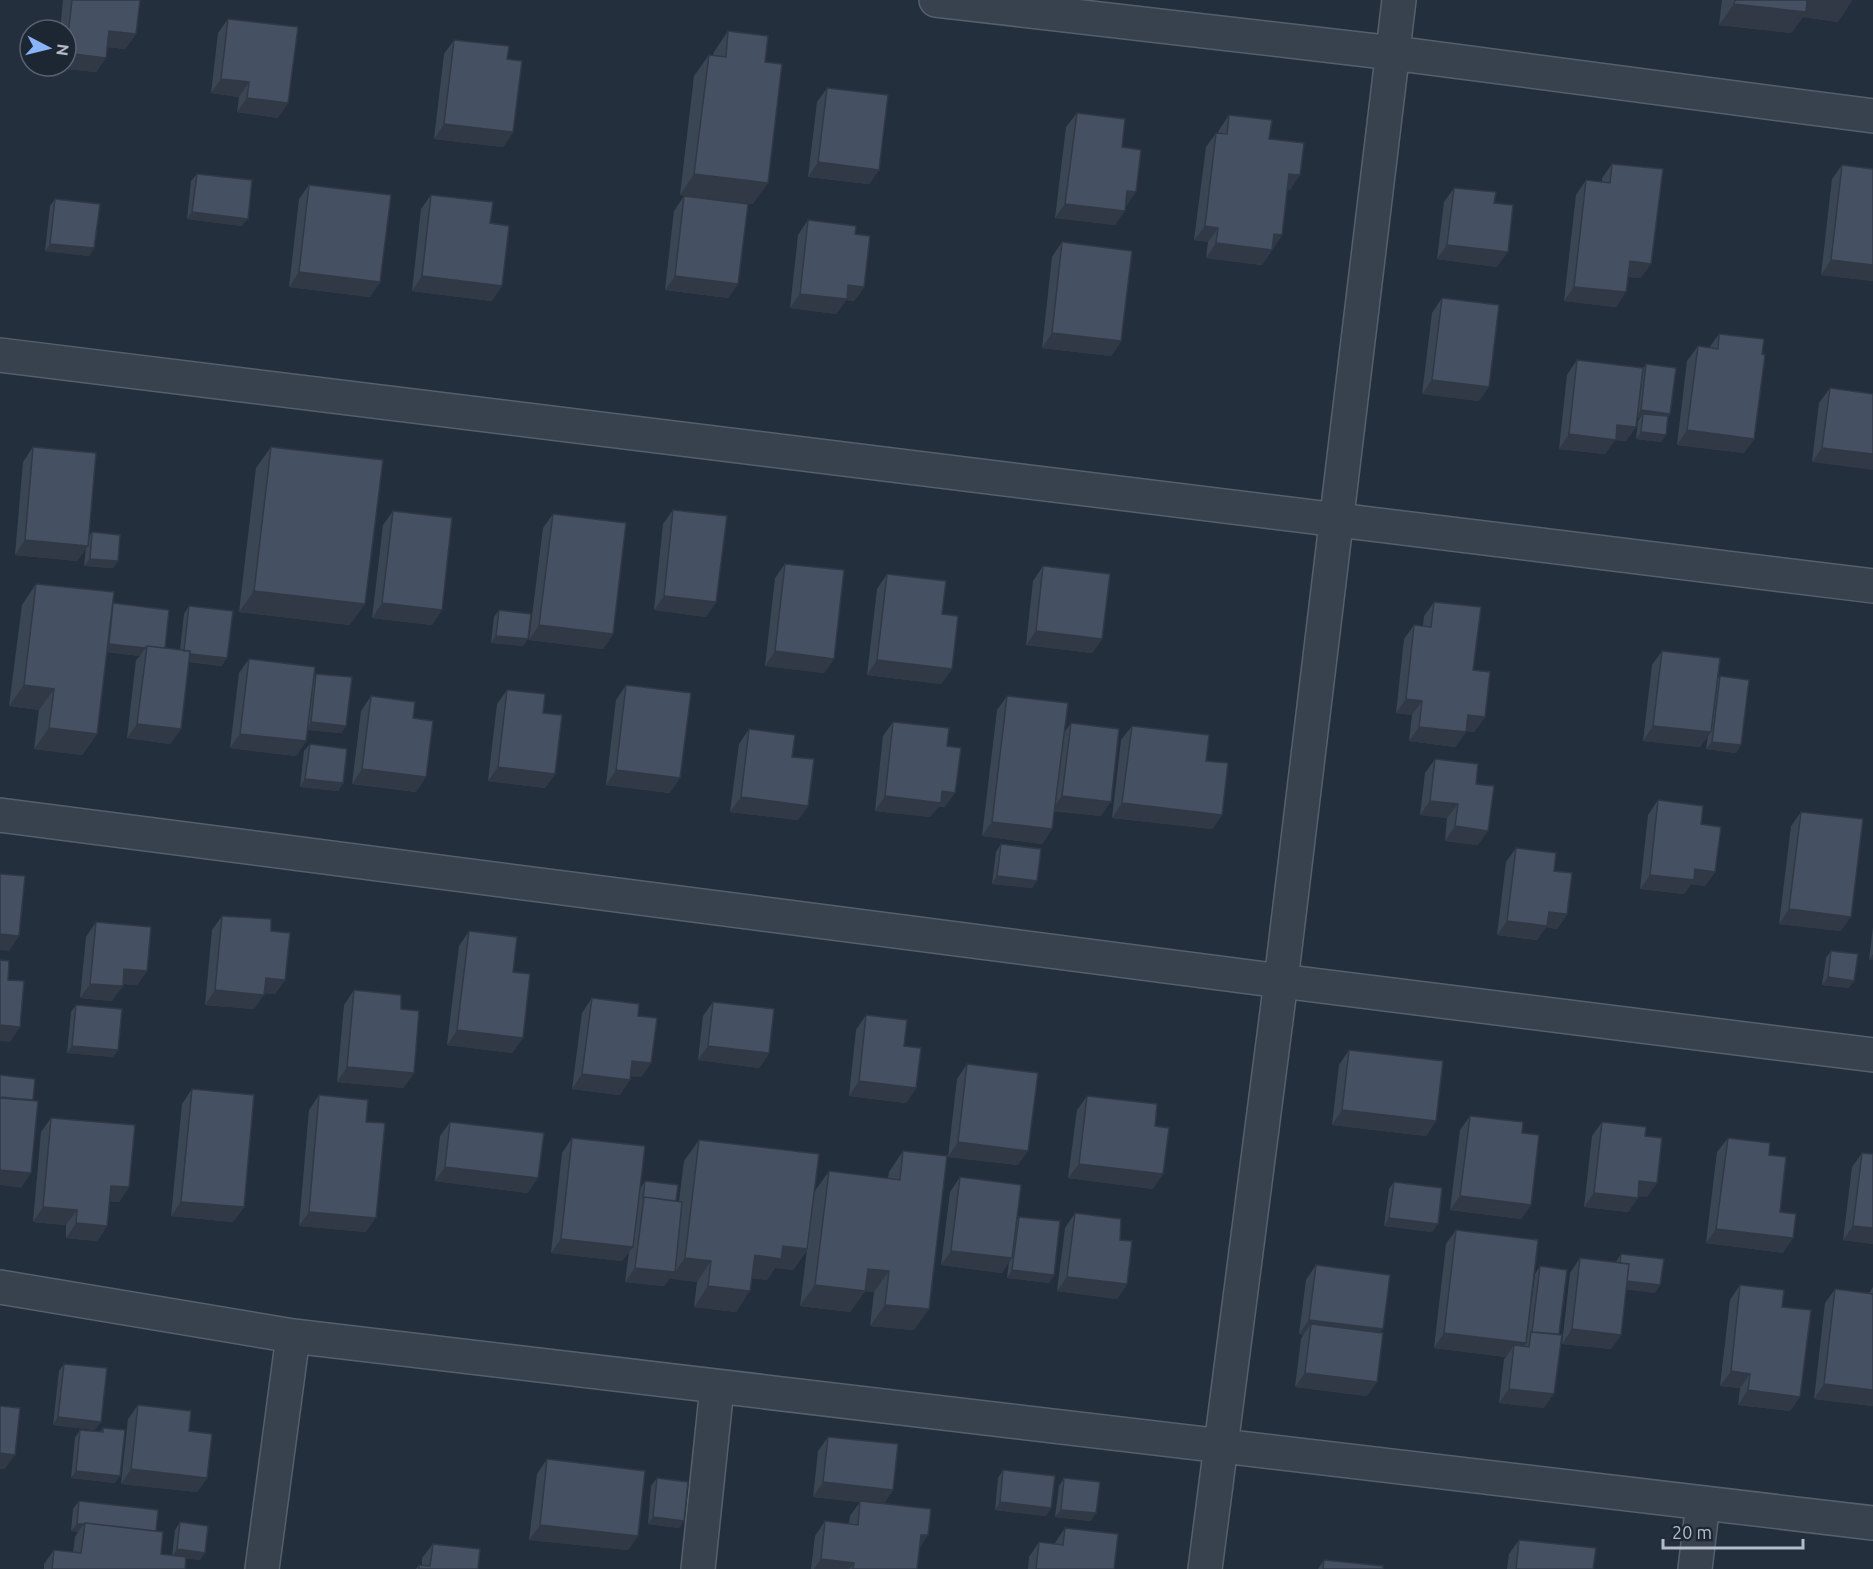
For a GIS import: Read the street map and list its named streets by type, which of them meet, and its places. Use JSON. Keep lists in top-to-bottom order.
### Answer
{
  "scale_bar": "20 m",
  "north": "right"
}
